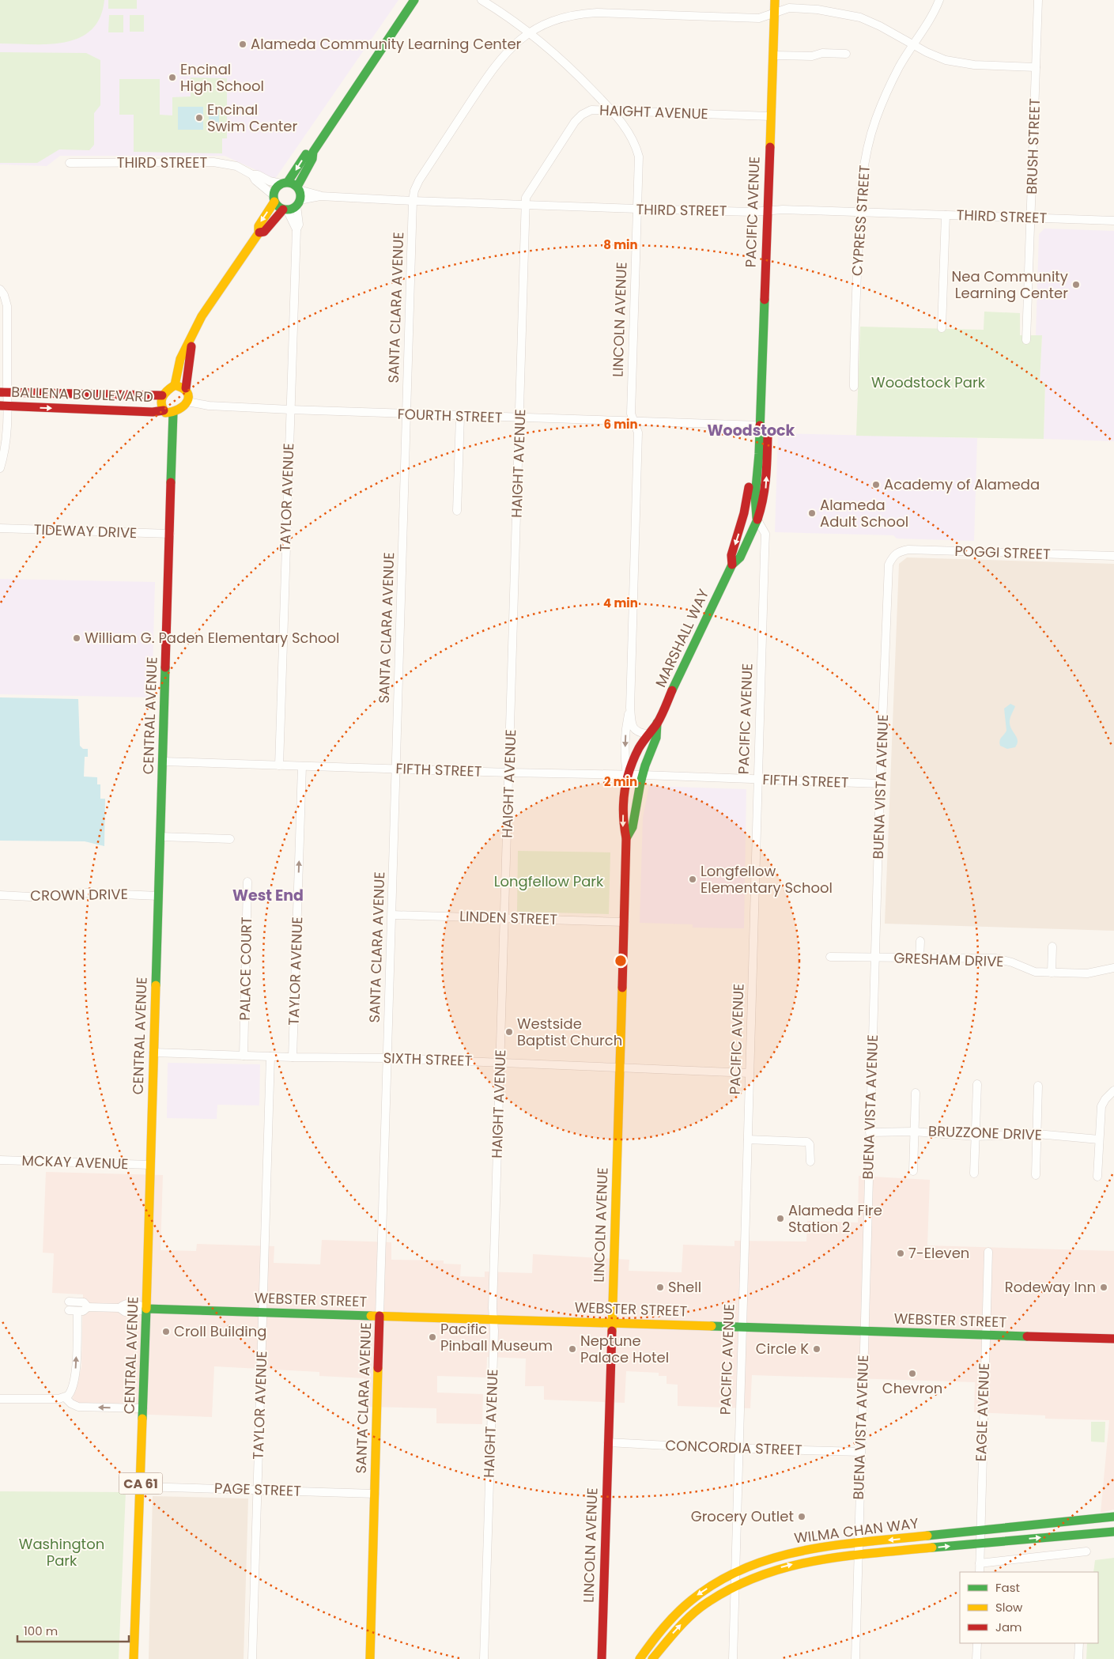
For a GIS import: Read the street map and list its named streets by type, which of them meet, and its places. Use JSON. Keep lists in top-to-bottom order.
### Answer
{
  "streets": {
    "street": [
      "HAIGHT AVENUE",
      "BRUSH STREET",
      "THIRD STREET",
      "PACIFIC AVENUE",
      "CYPRESS STREET",
      "SANTA CLARA AVENUE",
      "LINCOLN AVENUE",
      "BALLENA BOULEVARD",
      "FOURTH STREET",
      "TAYLOR AVENUE",
      "TIDEWAY DRIVE",
      "POGGI STREET",
      "MARSHALL WAY",
      "CENTRAL AVENUE",
      "FIFTH STREET",
      "BUENA VISTA AVENUE",
      "CROWN DRIVE",
      "LINDEN STREET",
      "GRESHAM DRIVE",
      "PALACE COURT",
      "SIXTH STREET",
      "BRUZZONE DRIVE",
      "MCKAY AVENUE",
      "WEBSTER STREET",
      "EAGLE AVENUE",
      "CONCORDIA STREET",
      "CA 61",
      "PAGE STREET",
      "WILMA CHAN WAY"
    ]
  },
  "crossings": [
    ["HAIGHT AVENUE", "THIRD STREET"],
    ["HAIGHT AVENUE", "PACIFIC AVENUE"],
    ["HAIGHT AVENUE", "LINCOLN AVENUE"],
    ["HAIGHT AVENUE", "FOURTH STREET"],
    ["HAIGHT AVENUE", "FIFTH STREET"],
    ["HAIGHT AVENUE", "LINDEN STREET"],
    ["HAIGHT AVENUE", "SIXTH STREET"],
    ["HAIGHT AVENUE", "WEBSTER STREET"],
    ["BRUSH STREET", "THIRD STREET"],
    ["BRUSH STREET", "SANTA CLARA AVENUE"],
    ["THIRD STREET", "PACIFIC AVENUE"],
    ["THIRD STREET", "CYPRESS STREET"],
    ["THIRD STREET", "SANTA CLARA AVENUE"],
    ["THIRD STREET", "LINCOLN AVENUE"],
    ["THIRD STREET", "TAYLOR AVENUE"],
    ["PACIFIC AVENUE", "SANTA CLARA AVENUE"],
    ["PACIFIC AVENUE", "FOURTH STREET"],
    ["PACIFIC AVENUE", "MARSHALL WAY"],
    ["PACIFIC AVENUE", "FIFTH STREET"],
    ["PACIFIC AVENUE", "SIXTH STREET"],
    ["PACIFIC AVENUE", "WEBSTER STREET"],
    ["PACIFIC AVENUE", "CONCORDIA STREET"],
    ["PACIFIC AVENUE", "WILMA CHAN WAY"],
    ["CYPRESS STREET", "SANTA CLARA AVENUE"],
    ["SANTA CLARA AVENUE", "LINCOLN AVENUE"],
    ["SANTA CLARA AVENUE", "FOURTH STREET"],
    ["SANTA CLARA AVENUE", "FIFTH STREET"],
    ["SANTA CLARA AVENUE", "LINDEN STREET"],
    ["SANTA CLARA AVENUE", "SIXTH STREET"],
    ["SANTA CLARA AVENUE", "WEBSTER STREET"],
    ["SANTA CLARA AVENUE", "PAGE STREET"],
    ["LINCOLN AVENUE", "FOURTH STREET"],
    ["LINCOLN AVENUE", "MARSHALL WAY"],
    ["LINCOLN AVENUE", "FIFTH STREET"],
    ["LINCOLN AVENUE", "LINDEN STREET"],
    ["LINCOLN AVENUE", "SIXTH STREET"],
    ["LINCOLN AVENUE", "WEBSTER STREET"],
    ["LINCOLN AVENUE", "CONCORDIA STREET"],
    ["BALLENA BOULEVARD", "FOURTH STREET"],
    ["BALLENA BOULEVARD", "CENTRAL AVENUE"],
    ["FOURTH STREET", "TAYLOR AVENUE"],
    ["FOURTH STREET", "CENTRAL AVENUE"],
    ["TAYLOR AVENUE", "FIFTH STREET"],
    ["TAYLOR AVENUE", "SIXTH STREET"],
    ["TAYLOR AVENUE", "WEBSTER STREET"],
    ["TAYLOR AVENUE", "PAGE STREET"],
    ["TIDEWAY DRIVE", "CENTRAL AVENUE"],
    ["POGGI STREET", "BUENA VISTA AVENUE"],
    ["MARSHALL WAY", "FIFTH STREET"],
    ["CENTRAL AVENUE", "FIFTH STREET"],
    ["CENTRAL AVENUE", "CROWN DRIVE"],
    ["CENTRAL AVENUE", "SIXTH STREET"],
    ["CENTRAL AVENUE", "MCKAY AVENUE"],
    ["CENTRAL AVENUE", "WEBSTER STREET"],
    ["CENTRAL AVENUE", "PAGE STREET"],
    ["FIFTH STREET", "BUENA VISTA AVENUE"],
    ["BUENA VISTA AVENUE", "GRESHAM DRIVE"],
    ["BUENA VISTA AVENUE", "BRUZZONE DRIVE"],
    ["BUENA VISTA AVENUE", "WEBSTER STREET"],
    ["BUENA VISTA AVENUE", "CONCORDIA STREET"],
    ["BUENA VISTA AVENUE", "WILMA CHAN WAY"],
    ["PALACE COURT", "SIXTH STREET"],
    ["WEBSTER STREET", "EAGLE AVENUE"],
    ["EAGLE AVENUE", "WILMA CHAN WAY"]
  ],
  "districts": ["Woodstock", "West End"],
  "parks": ["Woodstock Park", "Longfellow Park", "Washington Park"],
  "places": [
    "Alameda Community Learning Center",
    "Encinal High School",
    "Encinal Swim Center",
    "Nea Community Learning Center",
    "Academy of Alameda",
    "Alameda Adult School",
    "William G. Paden Elementary School",
    "Longfellow Elementary School",
    "Westside Baptist Church",
    "Alameda Fire Station 2",
    "7-Eleven",
    "Shell",
    "Rodeway Inn",
    "Croll Building",
    "Pacific Pinball Museum",
    "Neptune Palace Hotel",
    "Circle K",
    "Chevron",
    "Grocery Outlet"
  ],
  "legend": ["Fast", "Slow", "Jam"],
  "scale_bar": "100 m",
  "rings": [
    "8 min",
    "6 min",
    "4 min",
    "2 min"
  ]
}
